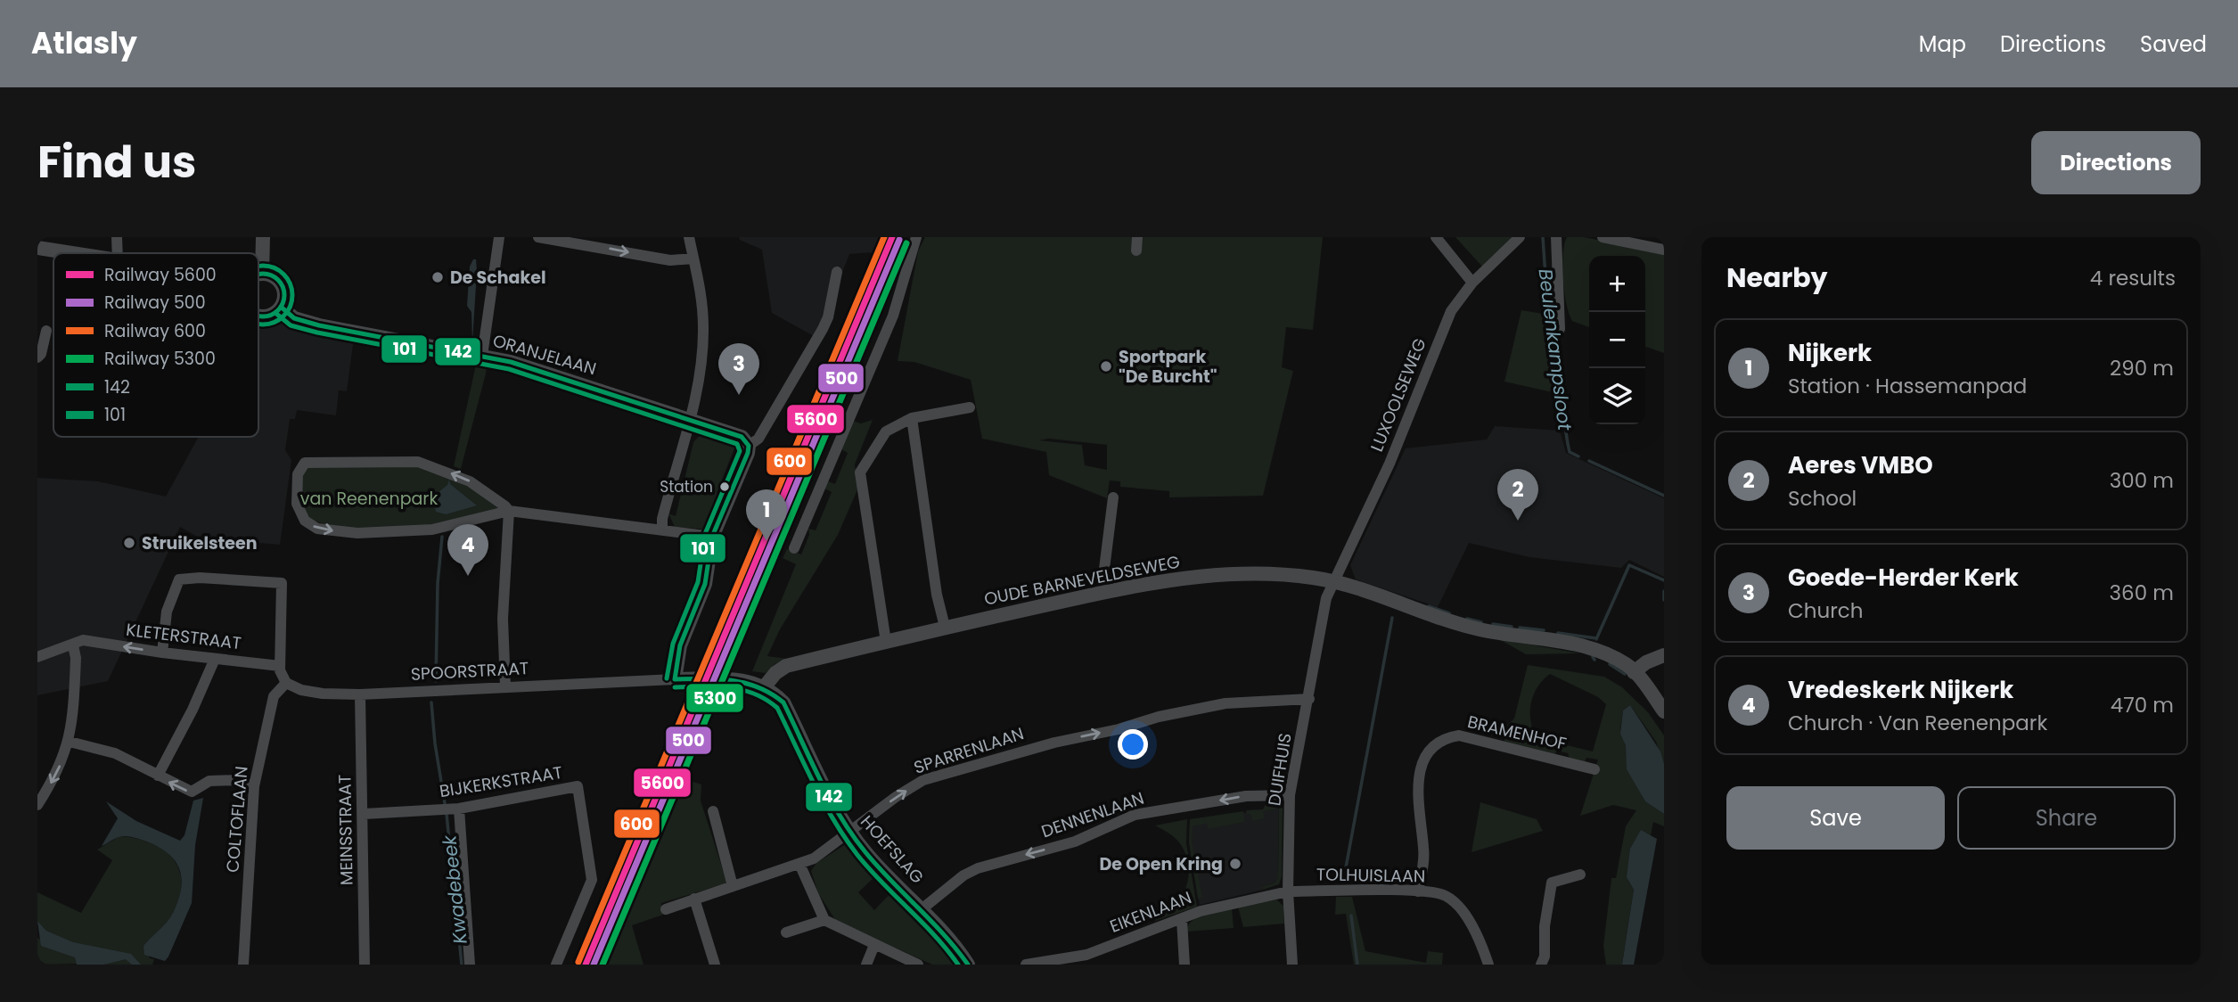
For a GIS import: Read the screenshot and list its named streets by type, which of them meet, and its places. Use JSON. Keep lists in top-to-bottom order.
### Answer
{
  "streets": {
    "street": [
      "ORANJELAAN",
      "LUXOOLSEWEG",
      "OUDE BARNEVELDSEWEG",
      "KLETERSTRAAT",
      "SPOORSTRAAT",
      "BRAMENHOF",
      "SPARRENLAAN",
      "DUIFHUIS",
      "BIJKERKSTRAAT",
      "DENNENLAAN",
      "COLTOFLAAN",
      "MEINSSTRAAT",
      "HOEFSLAG",
      "TOLHUISLAAN",
      "EIKENLAAN"
    ]
  },
  "crossings": [
    ["LUXOOLSEWEG", "OUDE BARNEVELDSEWEG"],
    ["LUXOOLSEWEG", "DUIFHUIS"],
    ["OUDE BARNEVELDSEWEG", "DUIFHUIS"],
    ["OUDE BARNEVELDSEWEG", "HOEFSLAG"],
    ["SPOORSTRAAT", "COLTOFLAAN"],
    ["SPOORSTRAAT", "MEINSSTRAAT"],
    ["BRAMENHOF", "TOLHUISLAAN"],
    ["SPARRENLAAN", "DUIFHUIS"],
    ["SPARRENLAAN", "HOEFSLAG"],
    ["DUIFHUIS", "DENNENLAAN"],
    ["DUIFHUIS", "TOLHUISLAAN"],
    ["DUIFHUIS", "EIKENLAAN"],
    ["BIJKERKSTRAAT", "MEINSSTRAAT"],
    ["DENNENLAAN", "HOEFSLAG"],
    ["TOLHUISLAAN", "EIKENLAAN"]
  ],
  "one_way": ["KLETERSTRAAT", "SPARRENLAAN", "DENNENLAAN"],
  "water": ["Beulenkampsloot", "Kwadebeek"],
  "parks": ["van Reenenpark"],
  "places": [
    "De Schakel",
    "Sportpark \"De Burcht\"",
    "Station",
    "Struikelsteen",
    "De Open Kring"
  ],
  "lines": [
    "rail line 5600",
    "rail line 600",
    "rail line 500",
    "rail line 5300",
    "transit line 101",
    "transit line 142"
  ],
  "legend": [
    "Railway 5600",
    "Railway 500",
    "Railway 600",
    "Railway 5300",
    "142",
    "101"
  ],
  "page": {
    "header": "Atlasly",
    "nav": ["Map", "Directions", "Saved"],
    "title": "Find us",
    "buttons": [
      "Directions",
      ["Save", "Share"]
    ],
    "heading": ["Nearby", "4 results"],
    "map_buttons": ["+", "−"],
    "list": [
      {
        "mark": "1",
        "name": "Nijkerk",
        "note": "Station · Hassemanpad",
        "value": "290 m"
      },
      {
        "mark": "2",
        "name": "Aeres VMBO",
        "note": "School",
        "value": "300 m"
      },
      {
        "mark": "3",
        "name": "Goede-Herder Kerk",
        "note": "Church",
        "value": "360 m"
      },
      {
        "mark": "4",
        "name": "Vredeskerk Nijkerk",
        "note": "Church · Van Reenenpark",
        "value": "470 m"
      }
    ],
    "pins": [
      "3",
      "2",
      "1",
      "4"
    ]
  }
}
